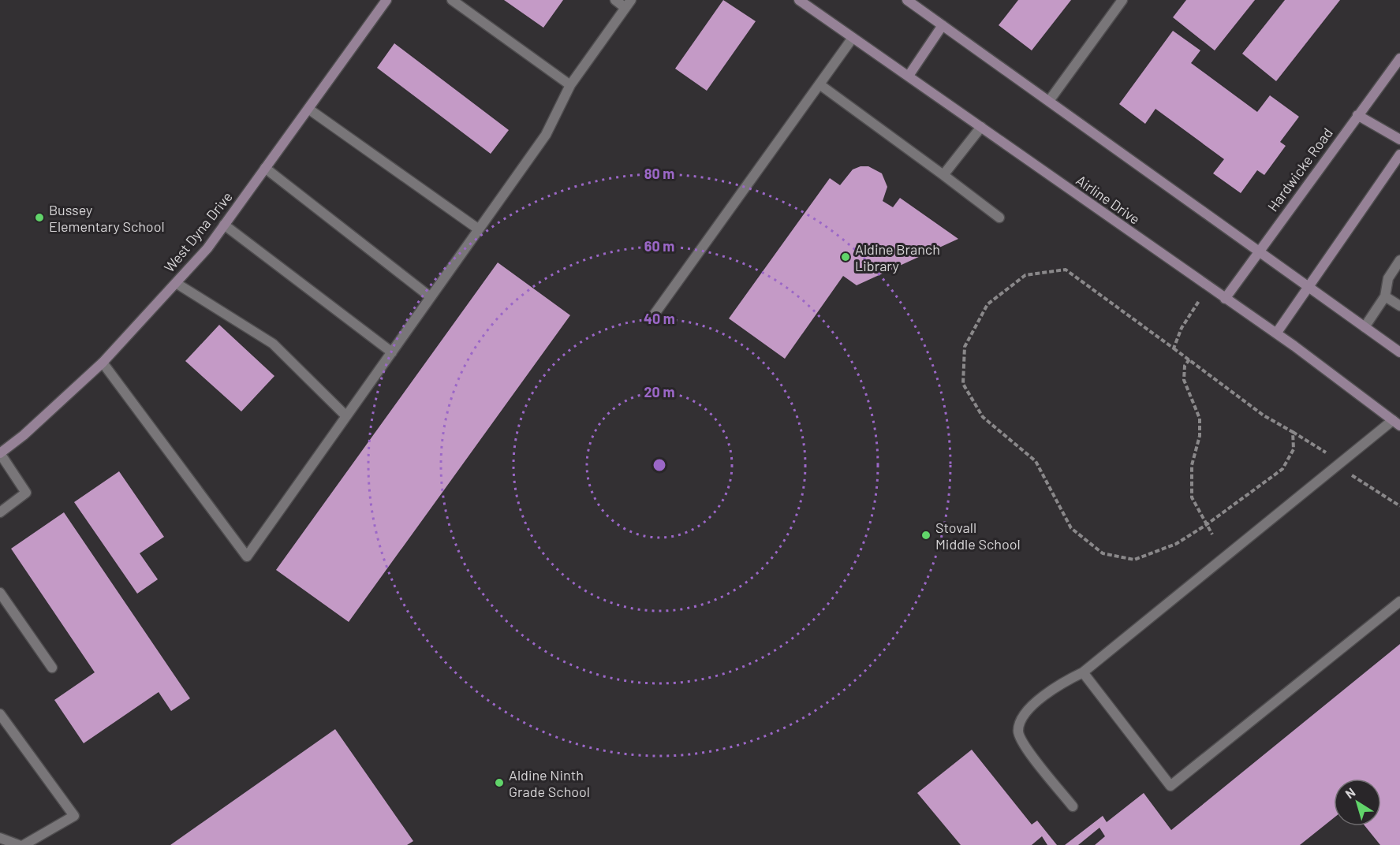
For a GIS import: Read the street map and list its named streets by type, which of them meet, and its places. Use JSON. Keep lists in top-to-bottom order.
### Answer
{
  "streets": {
    "main road": ["Hardwicke Road", "Airline Drive", "West Dyna Drive"]
  },
  "crossings": [
    ["Hardwicke Road", "Airline Drive"]
  ],
  "places": [
    "Bussey Elementary School",
    "Aldine Branch Library",
    "Stovall Middle School",
    "Aldine Ninth Grade School"
  ],
  "north": "top left",
  "rings": [
    "80 m",
    "60 m",
    "40 m",
    "20 m"
  ]
}
